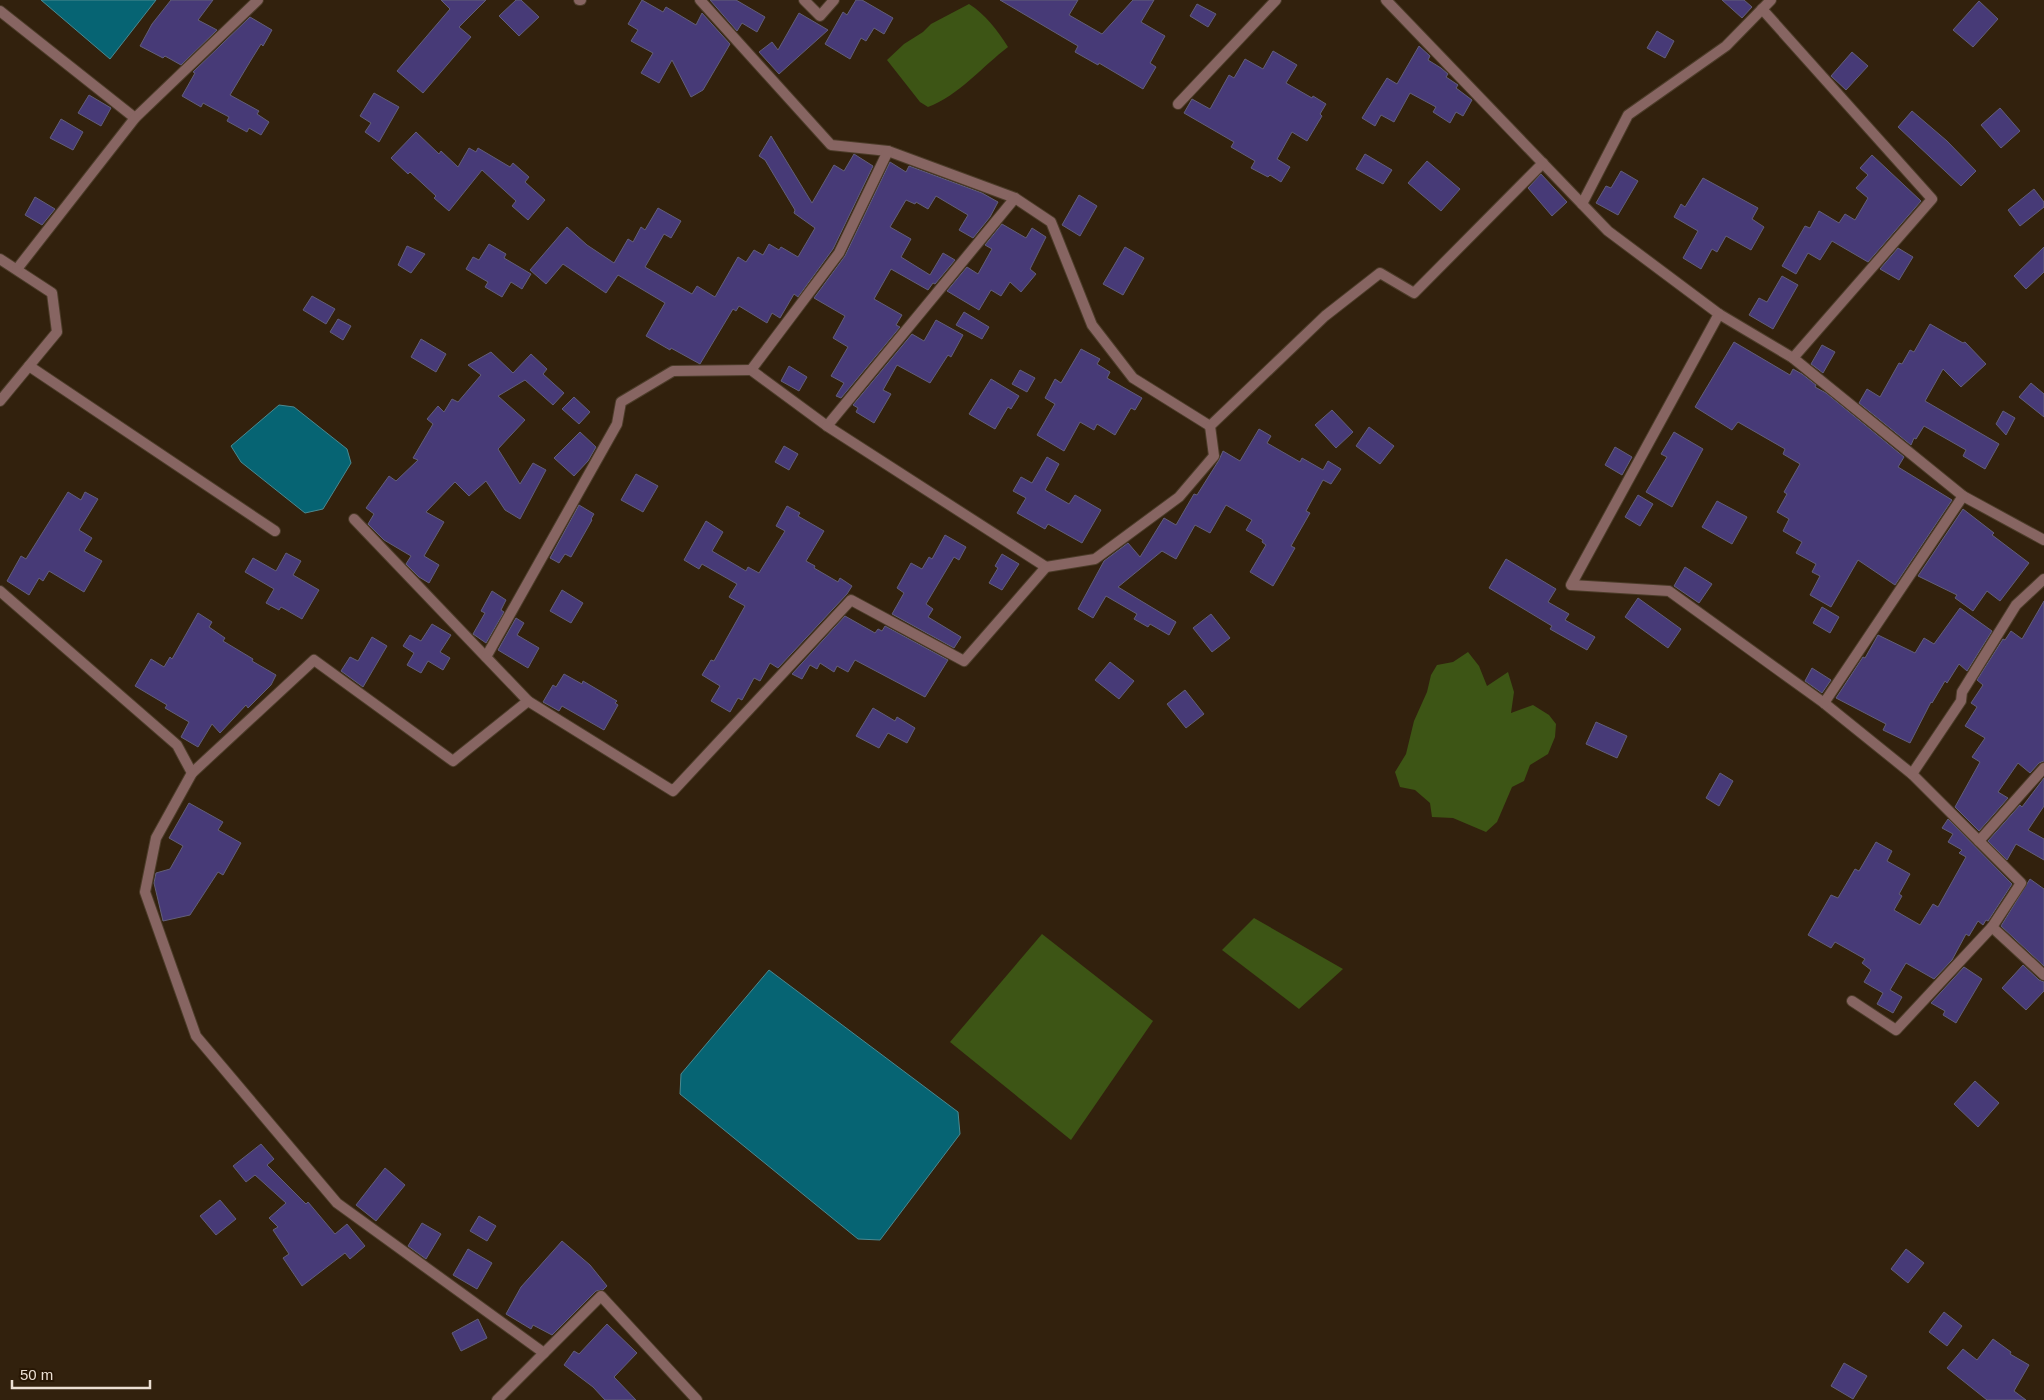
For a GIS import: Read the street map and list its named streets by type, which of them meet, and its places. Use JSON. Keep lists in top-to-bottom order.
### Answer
{
  "scale_bar": "50 m"
}
